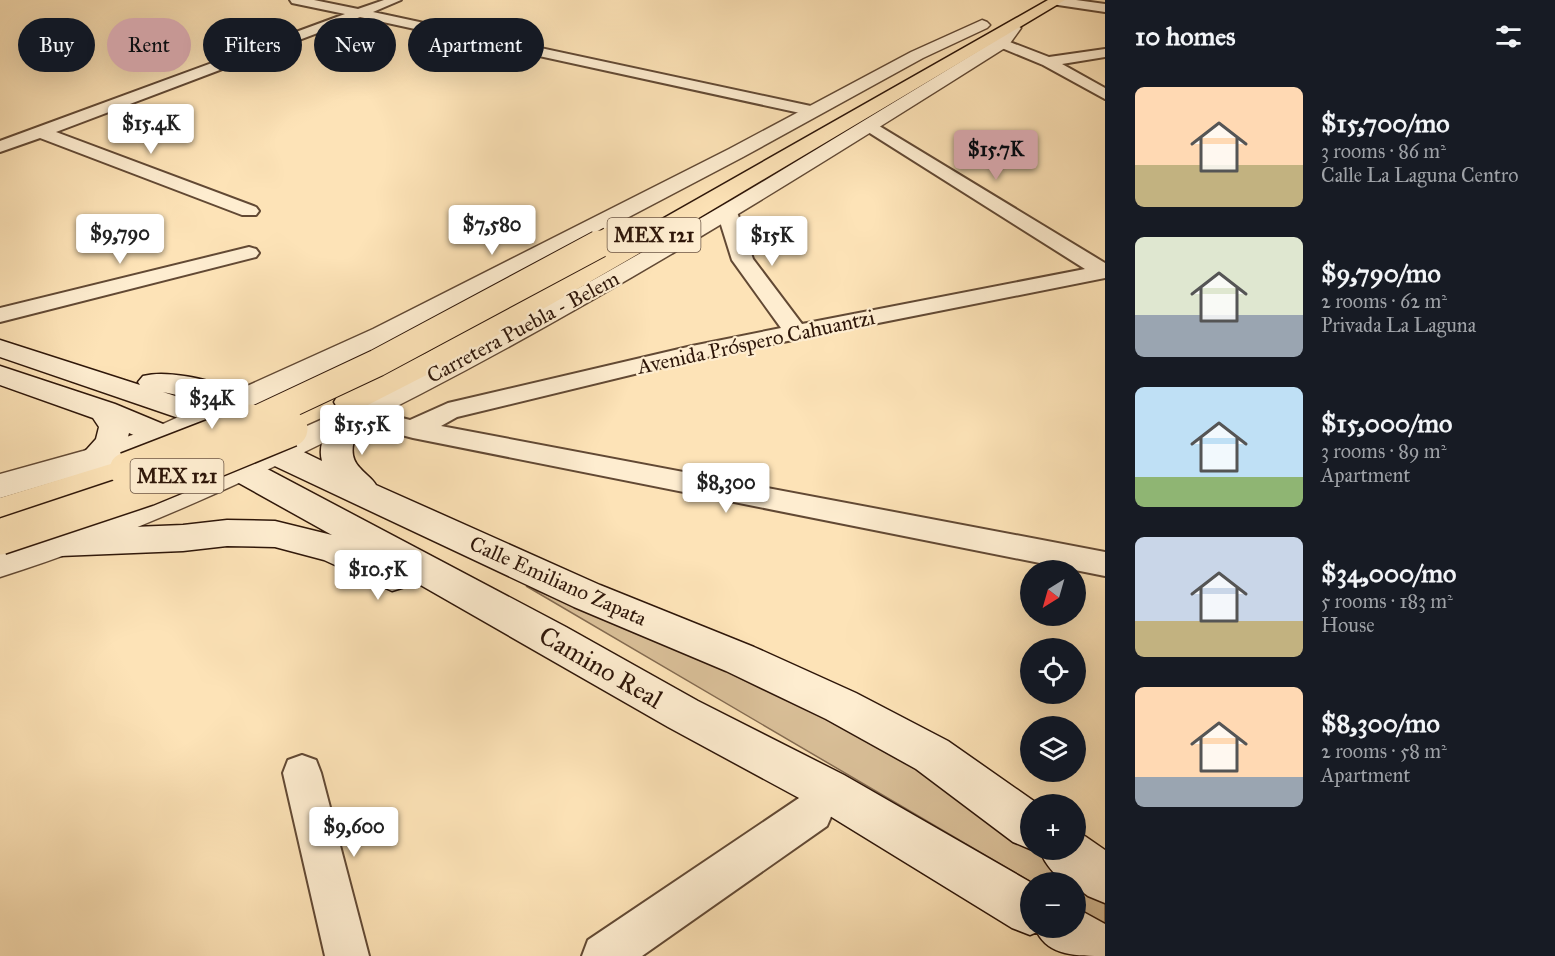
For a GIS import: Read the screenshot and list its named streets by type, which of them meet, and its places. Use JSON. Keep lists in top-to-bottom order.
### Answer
{
  "streets": {
    "main road": ["MEX 121", "Carretera Puebla - Belem"],
    "street": ["Avenida Próspero Cahuantzi", "Calle Emiliano Zapata", "Camino Real"]
  },
  "crossings": [
    ["Carretera Puebla - Belem", "Calle Emiliano Zapata"],
    ["Carretera Puebla - Belem", "Camino Real"]
  ],
  "north": "bottom left",
  "page": {
    "heading": "10 homes",
    "chip": [
      "Buy",
      "Rent",
      "Filters",
      "New",
      "Apartment"
    ],
    "list": [
      {
        "name": "$15,700/mo",
        "note": "3 rooms · 86 m² · Calle La Laguna Centro"
      },
      {
        "name": "$9,790/mo",
        "note": "2 rooms · 62 m² · Privada La Laguna"
      },
      {
        "name": "$15,000/mo",
        "note": "3 rooms · 89 m² · Apartment"
      },
      {
        "name": "$34,000/mo",
        "note": "5 rooms · 183 m² · House"
      },
      {
        "name": "$8,300/mo",
        "note": "2 rooms · 58 m² · Apartment"
      }
    ],
    "price": [
      "$15.4K",
      "$15.7K",
      "$7,580",
      "$9,790",
      "$15K",
      "$34K",
      "$15.5K",
      "$8,300",
      "$10.5K",
      "$9,600"
    ],
    "map_buttons": ["+", "−"]
  }
}
